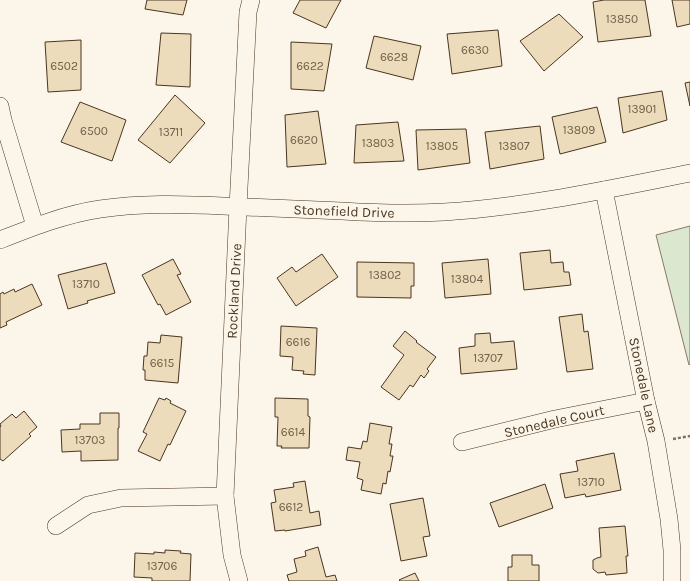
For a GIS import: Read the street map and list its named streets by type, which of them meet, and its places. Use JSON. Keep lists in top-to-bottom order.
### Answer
{
  "streets": {
    "street": [
      "Stonefield Drive",
      "Rockland Drive",
      "Stonedale Lane",
      "Stonedale Court"
    ]
  },
  "crossings": [
    ["Stonefield Drive", "Rockland Drive"],
    ["Stonefield Drive", "Stonedale Lane"],
    ["Stonedale Lane", "Stonedale Court"]
  ],
  "house_numbers": [
    "13850",
    "6630",
    "6628",
    "6502",
    "6622",
    "13901",
    "13809",
    "6500",
    "13711",
    "6620",
    "13803",
    "13805",
    "13807",
    "13802",
    "13804",
    "13710",
    "6616",
    "13707",
    "6615",
    "6614",
    "13703",
    "13710",
    "6612",
    "13706"
  ]
}
